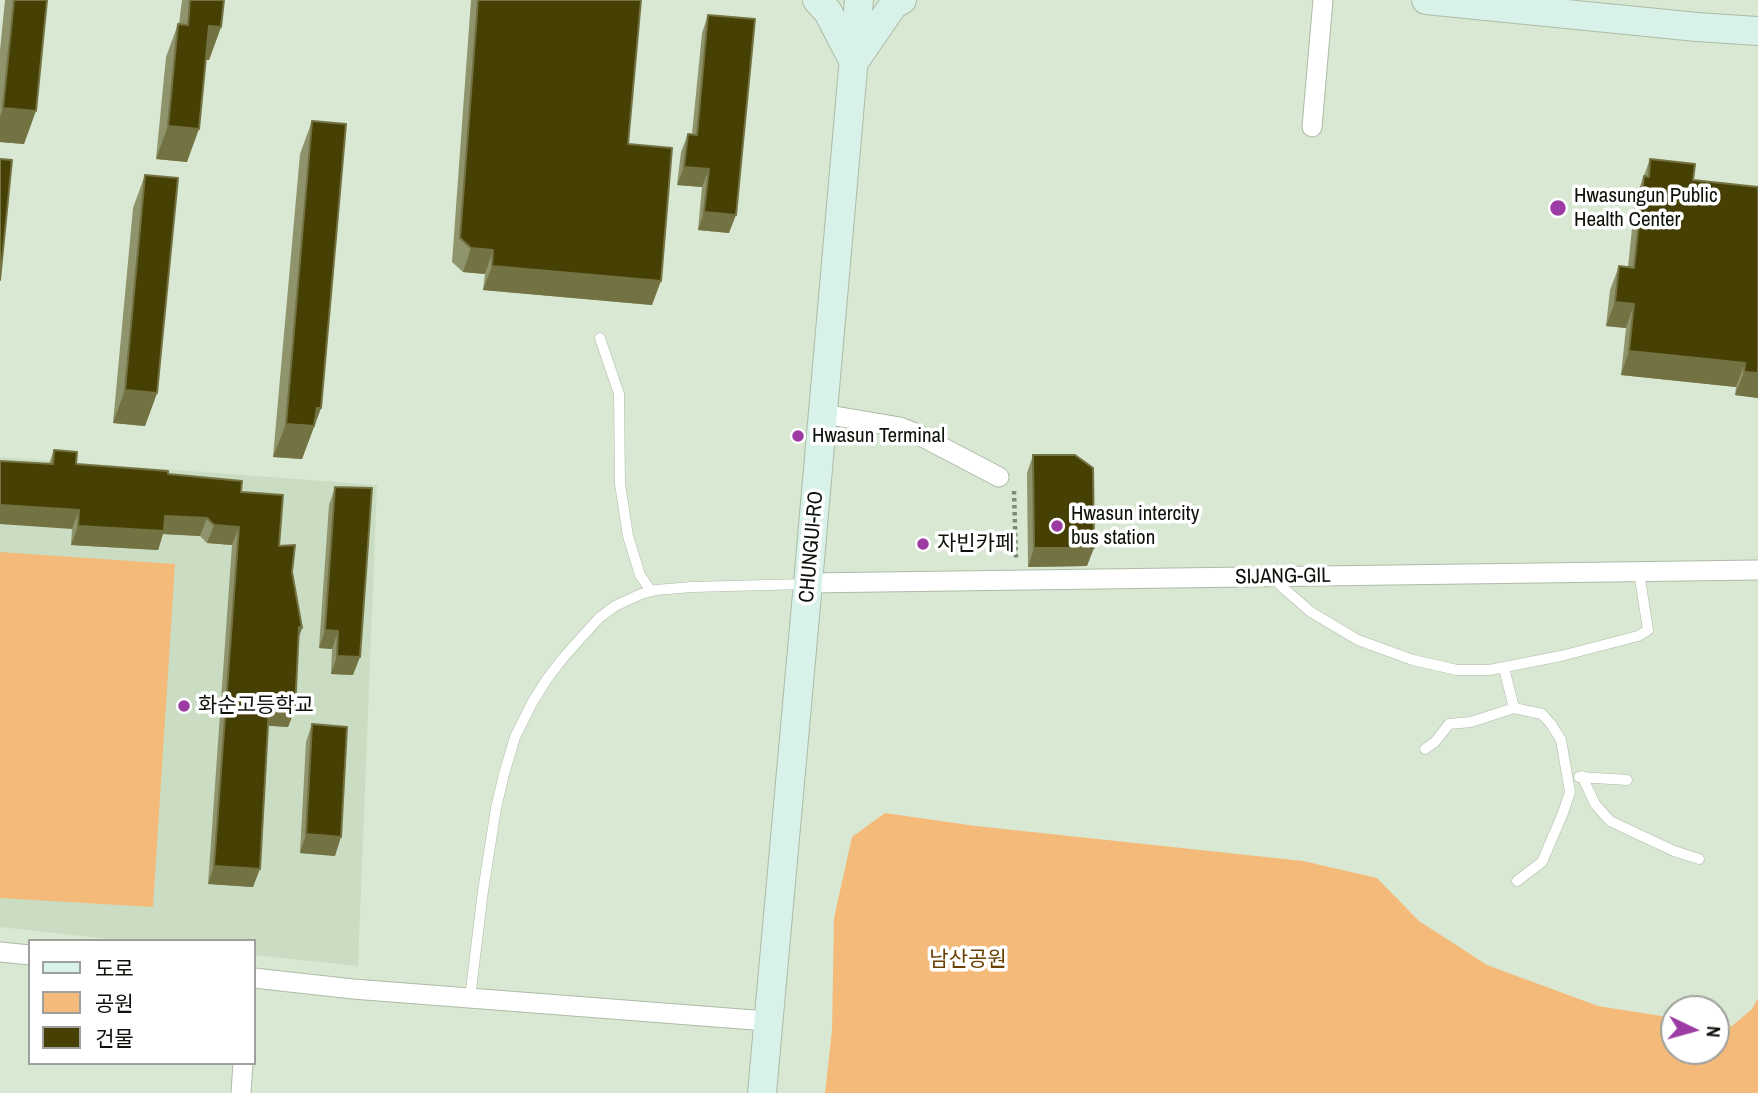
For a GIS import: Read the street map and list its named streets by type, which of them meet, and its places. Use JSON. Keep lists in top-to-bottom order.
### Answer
{
  "streets": {
    "street": ["CHUNGUI-RO", "SIJANG-GIL"]
  },
  "crossings": [
    ["CHUNGUI-RO", "SIJANG-GIL"]
  ],
  "parks": ["남산공원"],
  "places": [
    "Hwasungun Public Health Center",
    "Hwasun Terminal",
    "Hwasun intercity bus station",
    "자빈카페",
    "화순고등학교"
  ],
  "legend": ["도로", "공원", "건물"],
  "north": "right"
}
